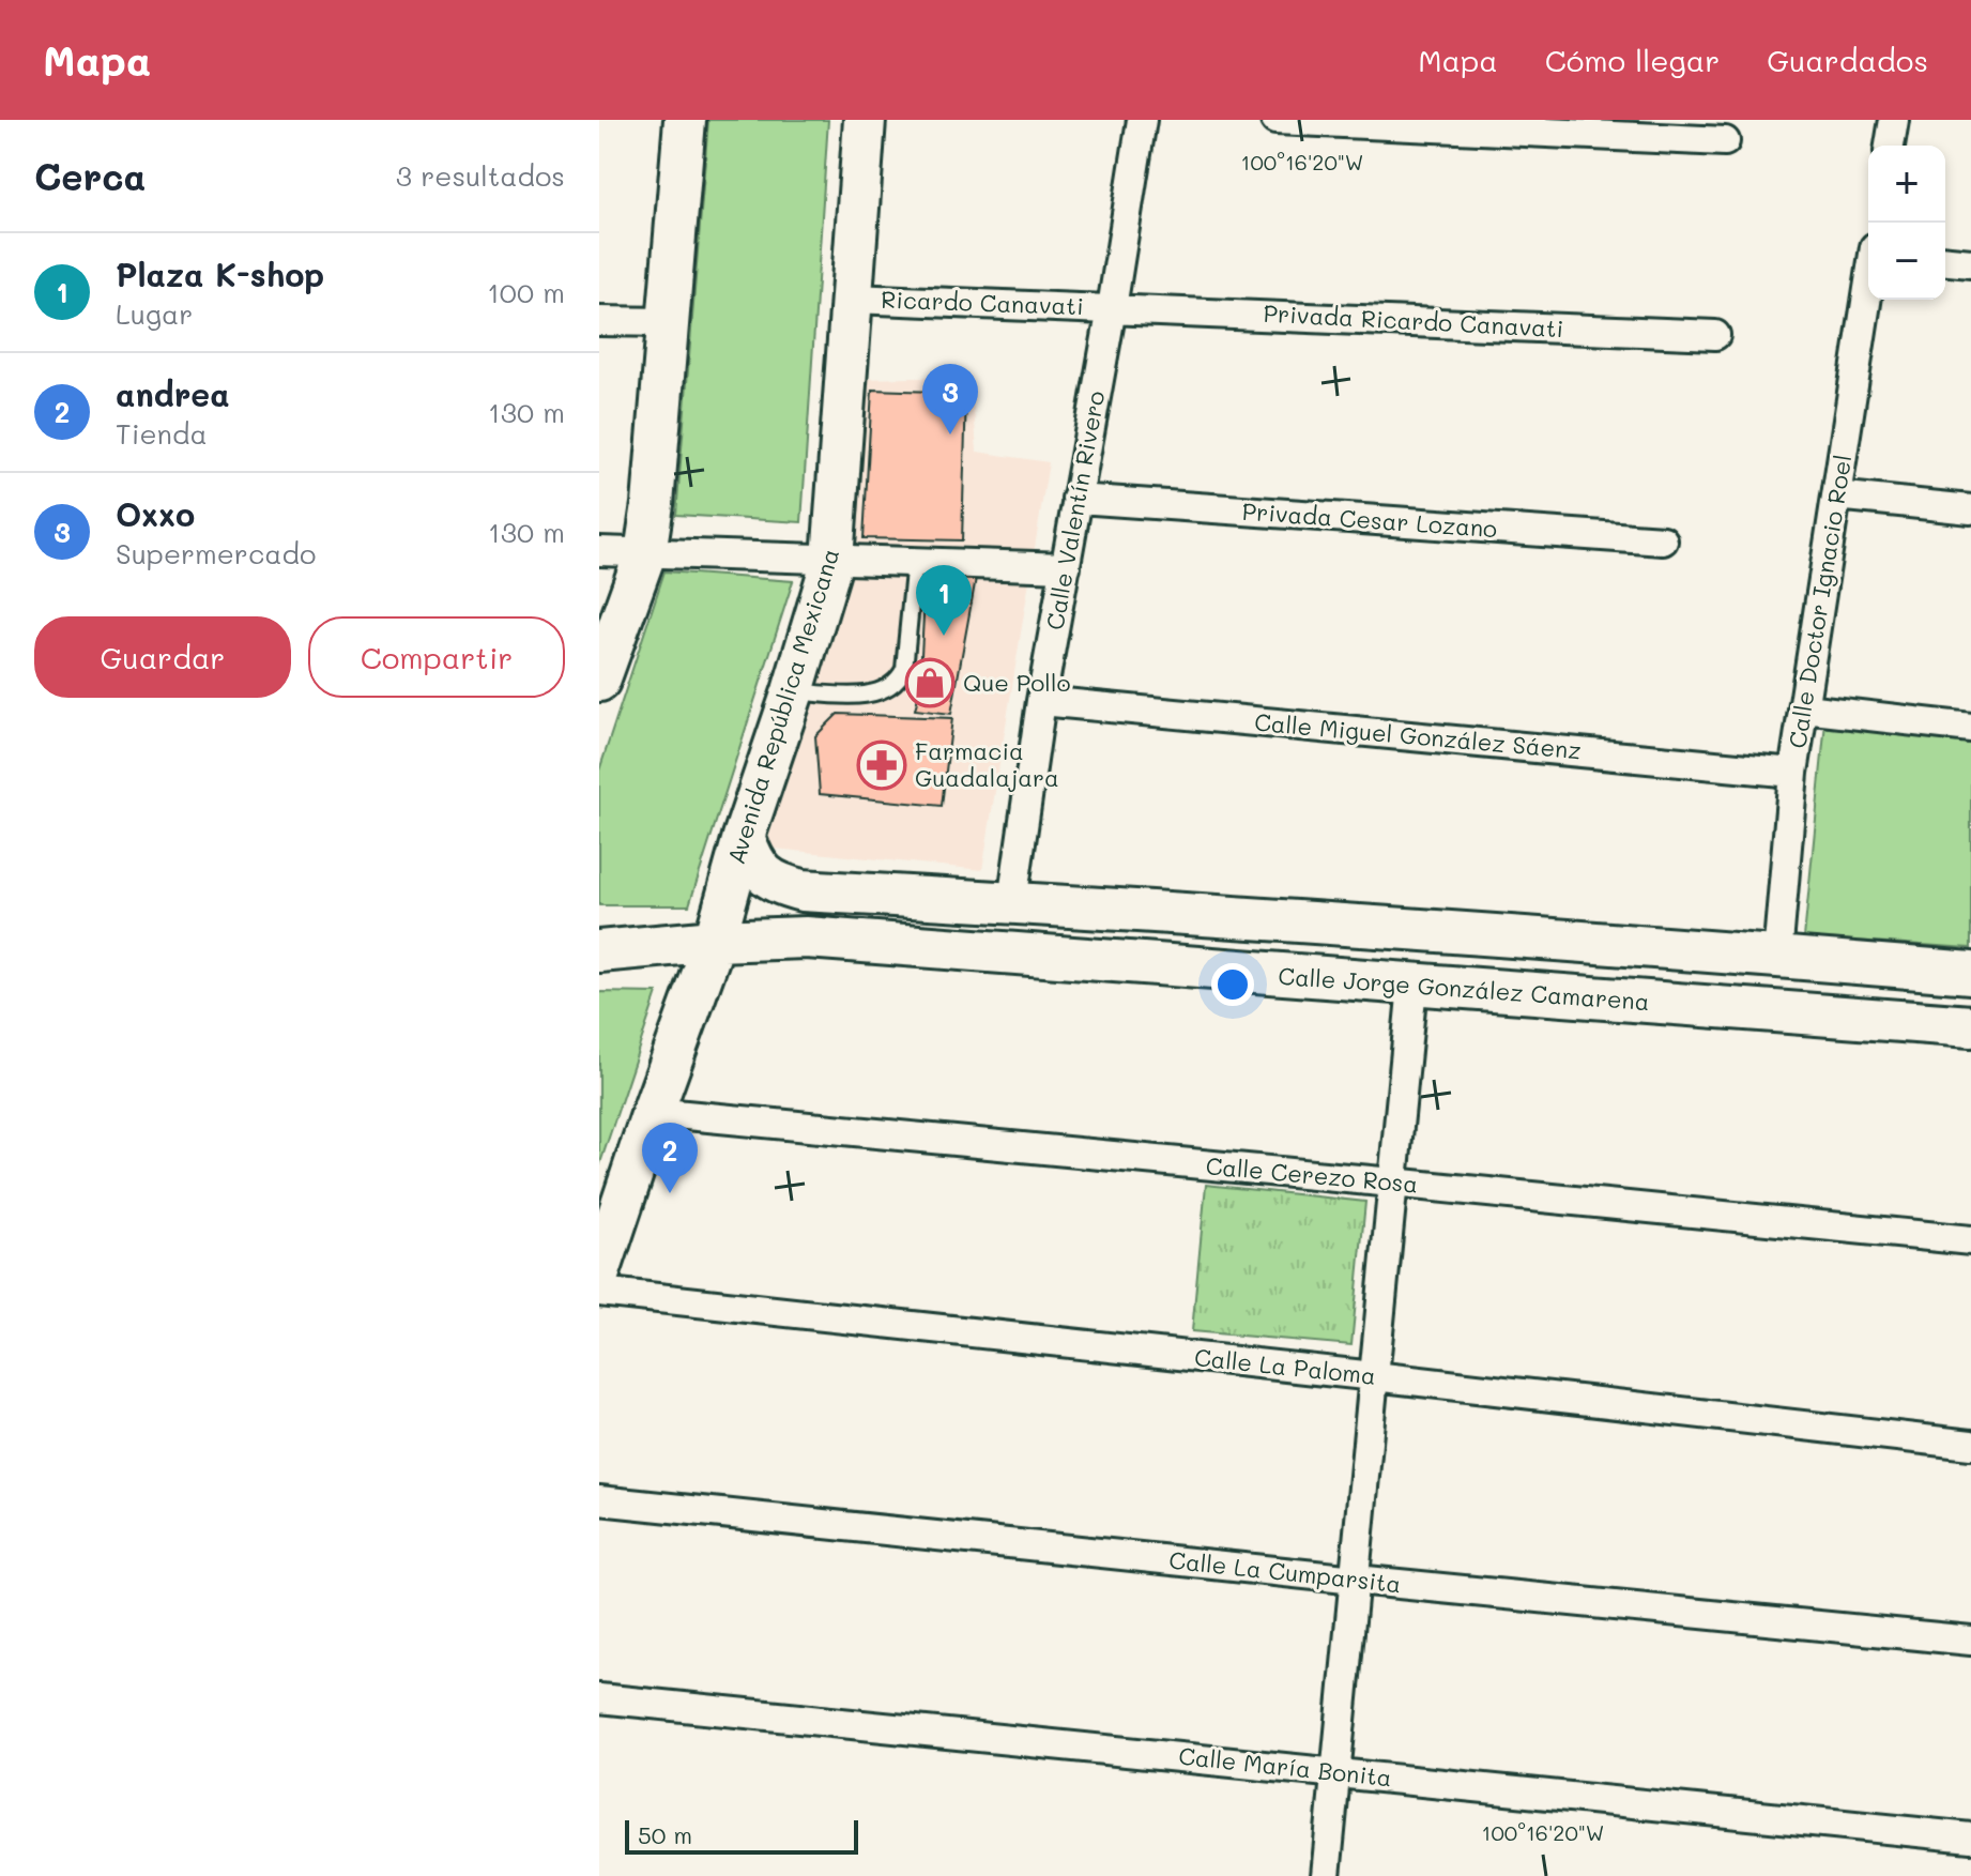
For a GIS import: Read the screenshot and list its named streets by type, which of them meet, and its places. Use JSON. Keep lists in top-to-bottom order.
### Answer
{
  "streets": {
    "street": [
      "Ricardo Canavati",
      "Privada Ricardo Canavati",
      "Calle Valentín Rivero",
      "Privada Cesar Lozano",
      "Calle Doctor Ignacio Roel",
      "Avenida República Mexicana",
      "Calle Miguel González Sáenz",
      "Calle Jorge González Camarena",
      "Calle Cerezo Rosa",
      "Calle La Paloma",
      "Calle La Cumparsita",
      "Calle María Bonita"
    ]
  },
  "crossings": [
    ["Ricardo Canavati", "Privada Ricardo Canavati"],
    ["Ricardo Canavati", "Calle Valentín Rivero"],
    ["Ricardo Canavati", "Avenida República Mexicana"],
    ["Privada Ricardo Canavati", "Calle Valentín Rivero"],
    ["Calle Valentín Rivero", "Privada Cesar Lozano"],
    ["Calle Valentín Rivero", "Calle Miguel González Sáenz"],
    ["Calle Doctor Ignacio Roel", "Calle Miguel González Sáenz"],
    ["Avenida República Mexicana", "Calle Jorge González Camarena"],
    ["Avenida República Mexicana", "Calle Cerezo Rosa"]
  ],
  "places": {
    "shop": ["Que Pollo"],
    "pharmacy": ["Farmacia Guadalajara"]
  },
  "scale_bar": "50 m",
  "page": {
    "header": "Mapa",
    "nav": ["Mapa", "Cómo llegar", "Guardados"],
    "heading": ["Cerca", "3 resultados"],
    "map_buttons": ["+", "−"],
    "list": [
      {
        "mark": "1",
        "name": "Plaza K-shop",
        "note": "Lugar",
        "value": "100 m"
      },
      {
        "mark": "2",
        "name": "andrea",
        "note": "Tienda",
        "value": "130 m"
      },
      {
        "mark": "3",
        "name": "Oxxo",
        "note": "Supermercado",
        "value": "130 m"
      }
    ],
    "pins": ["3", "1", "2"],
    "buttons": ["Guardar", "Compartir"],
    "scale": "50 m"
  },
  "coordinates": ["100°16'20\"W"]
}
